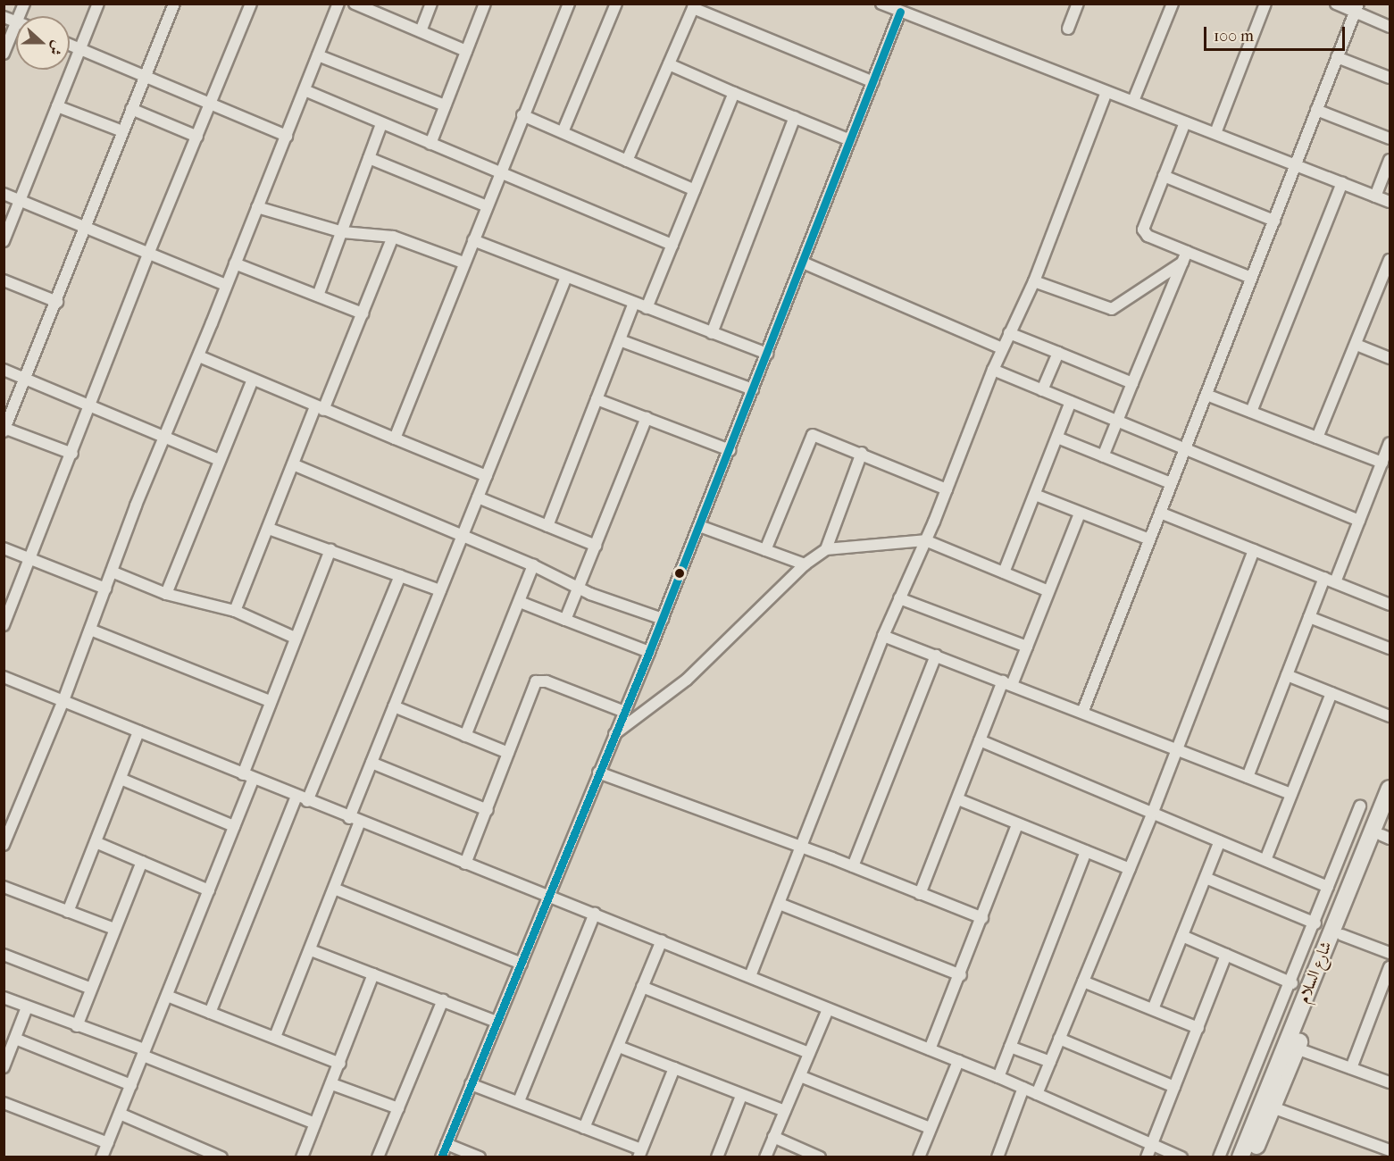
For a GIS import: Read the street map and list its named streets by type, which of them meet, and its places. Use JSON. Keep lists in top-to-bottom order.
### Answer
{
  "streets": {
    "main road": ["شارع السلام"]
  },
  "scale_bar": "100 m",
  "north": "right"
}
